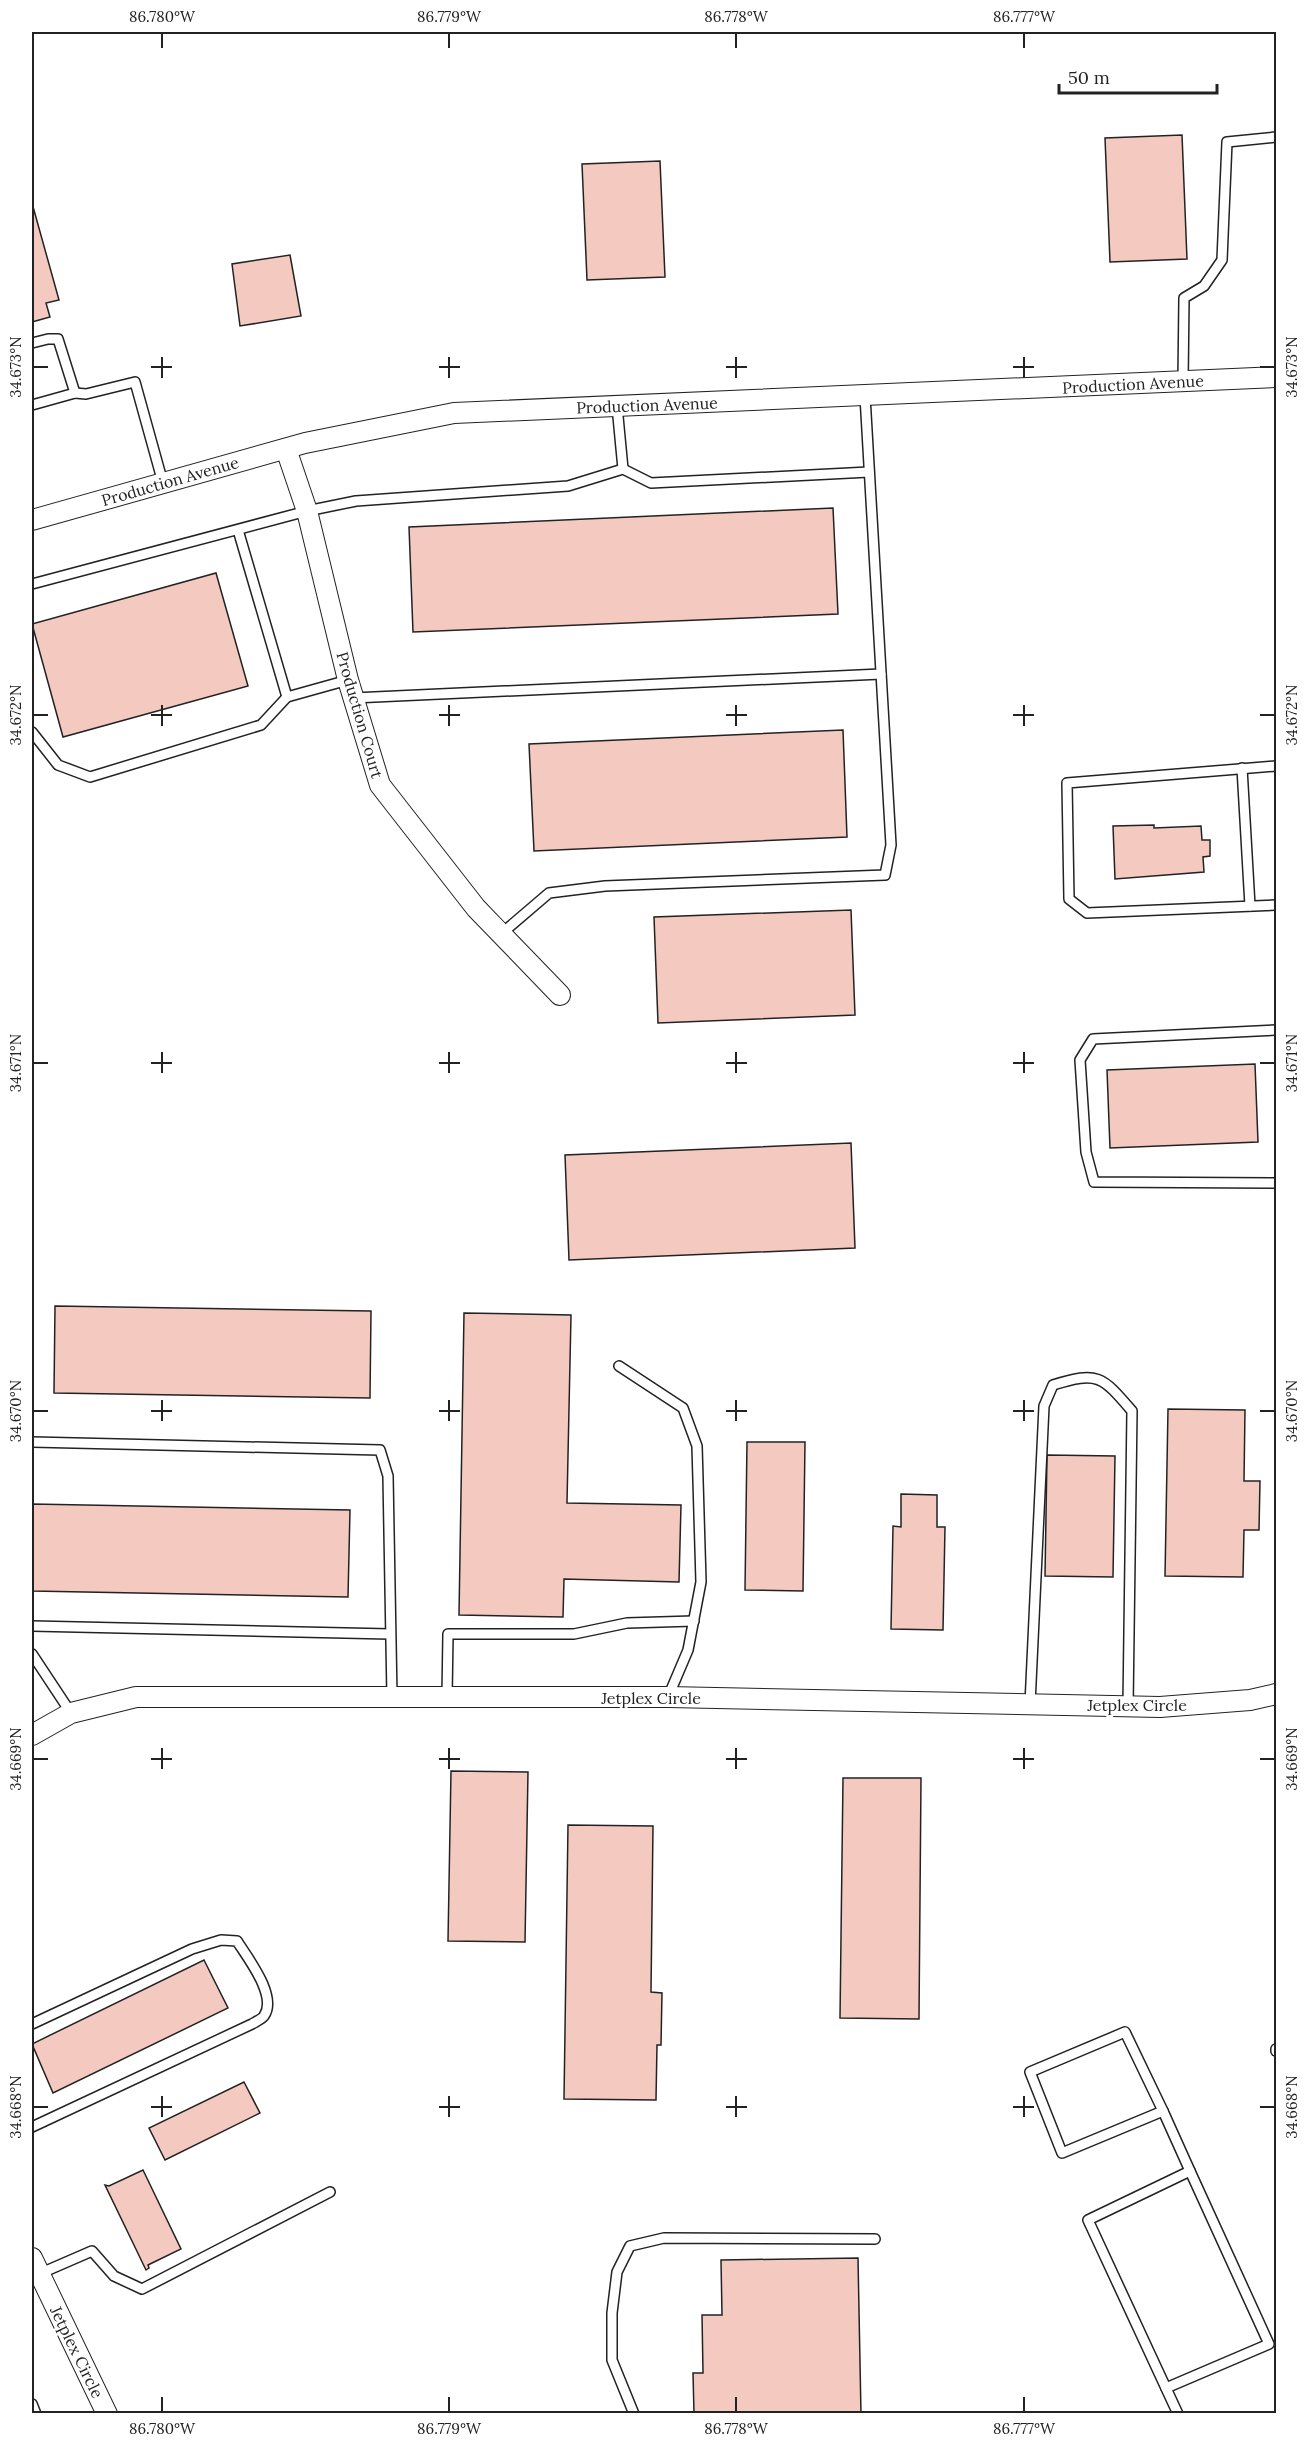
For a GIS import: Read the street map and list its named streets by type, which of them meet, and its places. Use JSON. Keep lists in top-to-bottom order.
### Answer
{
  "streets": {
    "street": ["Production Avenue", "Production Court", "Jetplex Circle"]
  },
  "crossings": [
    ["Production Avenue", "Production Court"]
  ],
  "scale_bar": "50 m",
  "coordinates": [
    "86.780°W",
    "86.779°W",
    "86.778°W",
    "86.777°W",
    "34.673°N",
    "34.672°N",
    "34.671°N",
    "34.670°N",
    "34.669°N",
    "34.668°N"
  ]
}
